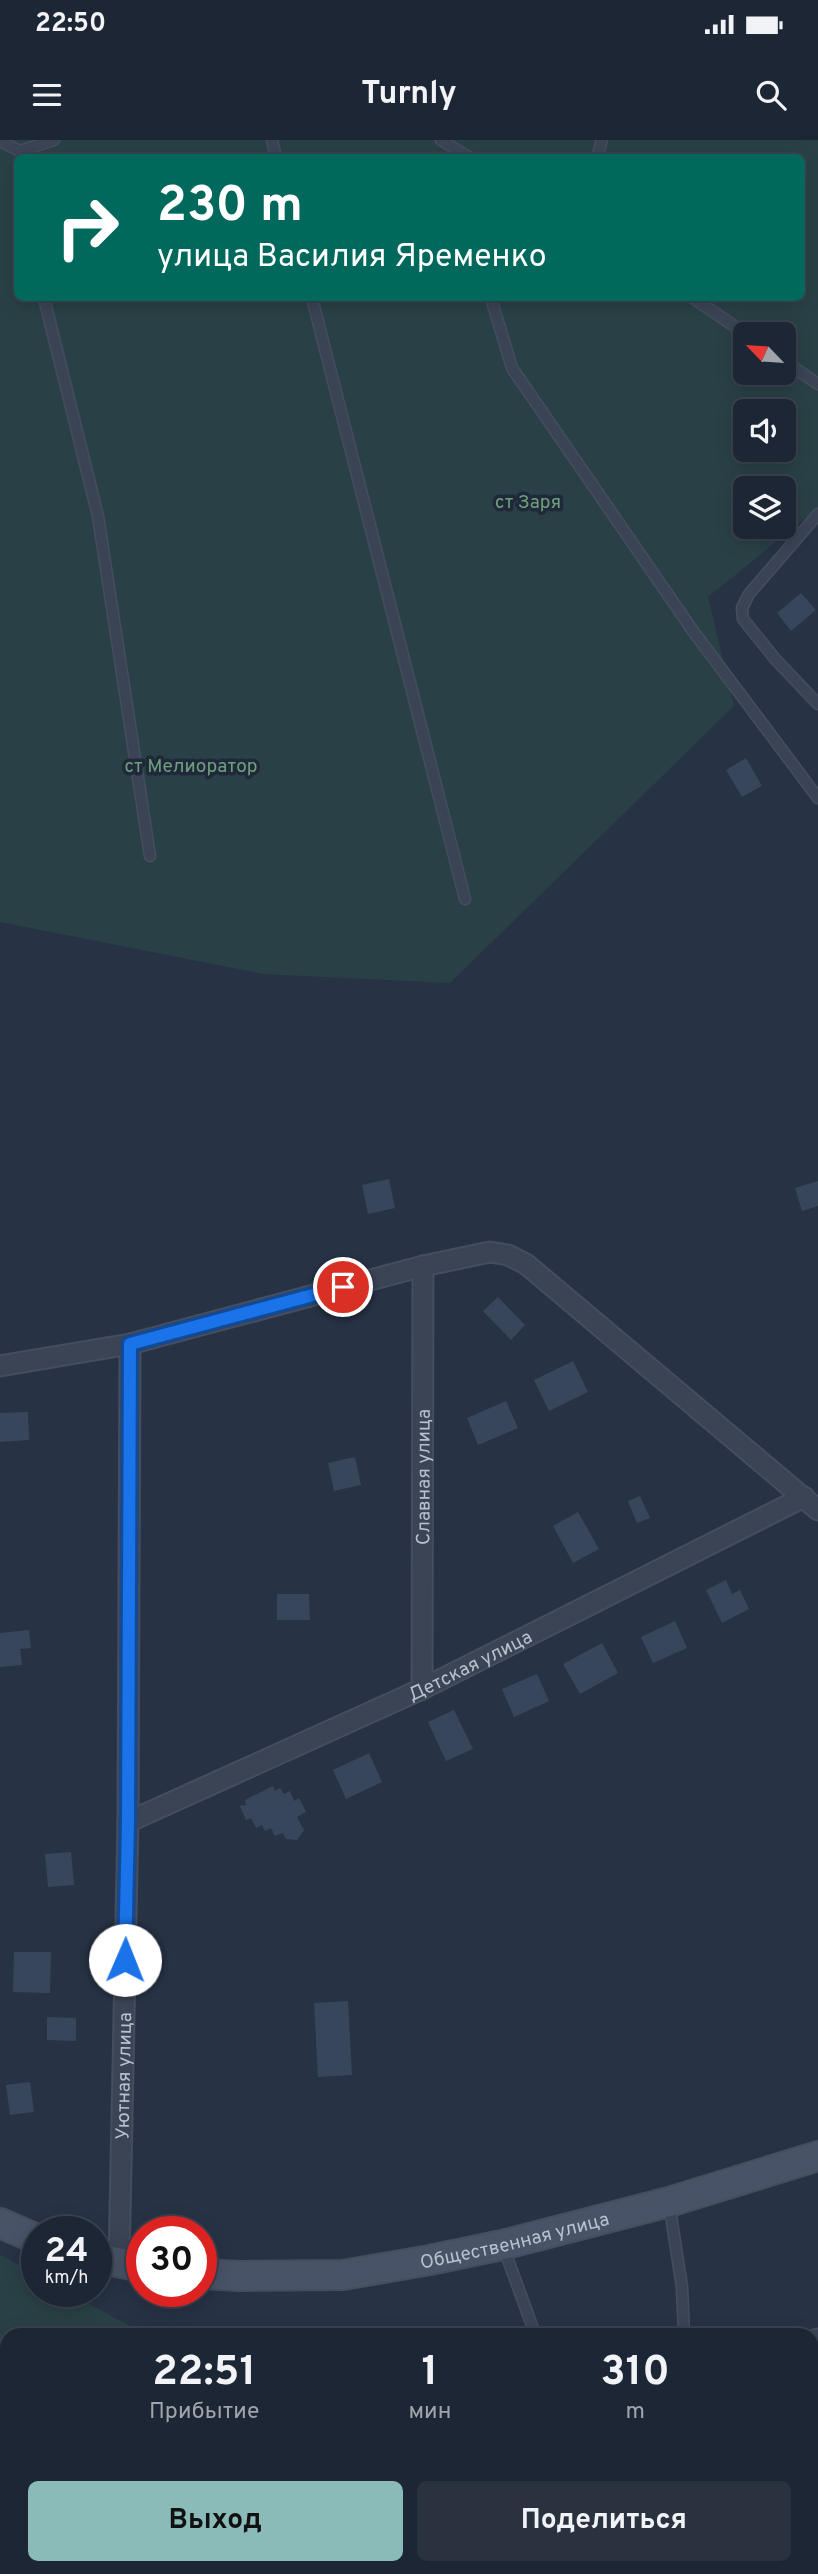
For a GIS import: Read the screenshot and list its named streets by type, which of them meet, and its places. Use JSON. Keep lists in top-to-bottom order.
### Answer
{
  "streets": {
    "main road": ["Общественная улица"],
    "street": ["Славная улица", "Детская улица", "Уютная улица"]
  },
  "crossings": [
    ["Славная улица", "Детская улица"],
    ["Детская улица", "Уютная улица"]
  ],
  "parks": ["ст Заря", "ст Мелиоратор"],
  "north": "top left",
  "page": {
    "status": "22:50",
    "header": "Turnly",
    "turn": ["230 m", "улица Василия Яременко"],
    "speed": "24 km/h",
    "limit": "30",
    "eta": [
      "22:51",
      "Прибытие",
      "1",
      "мин",
      "310",
      "m"
    ],
    "buttons": ["Выход", "Поделиться"]
  }
}
